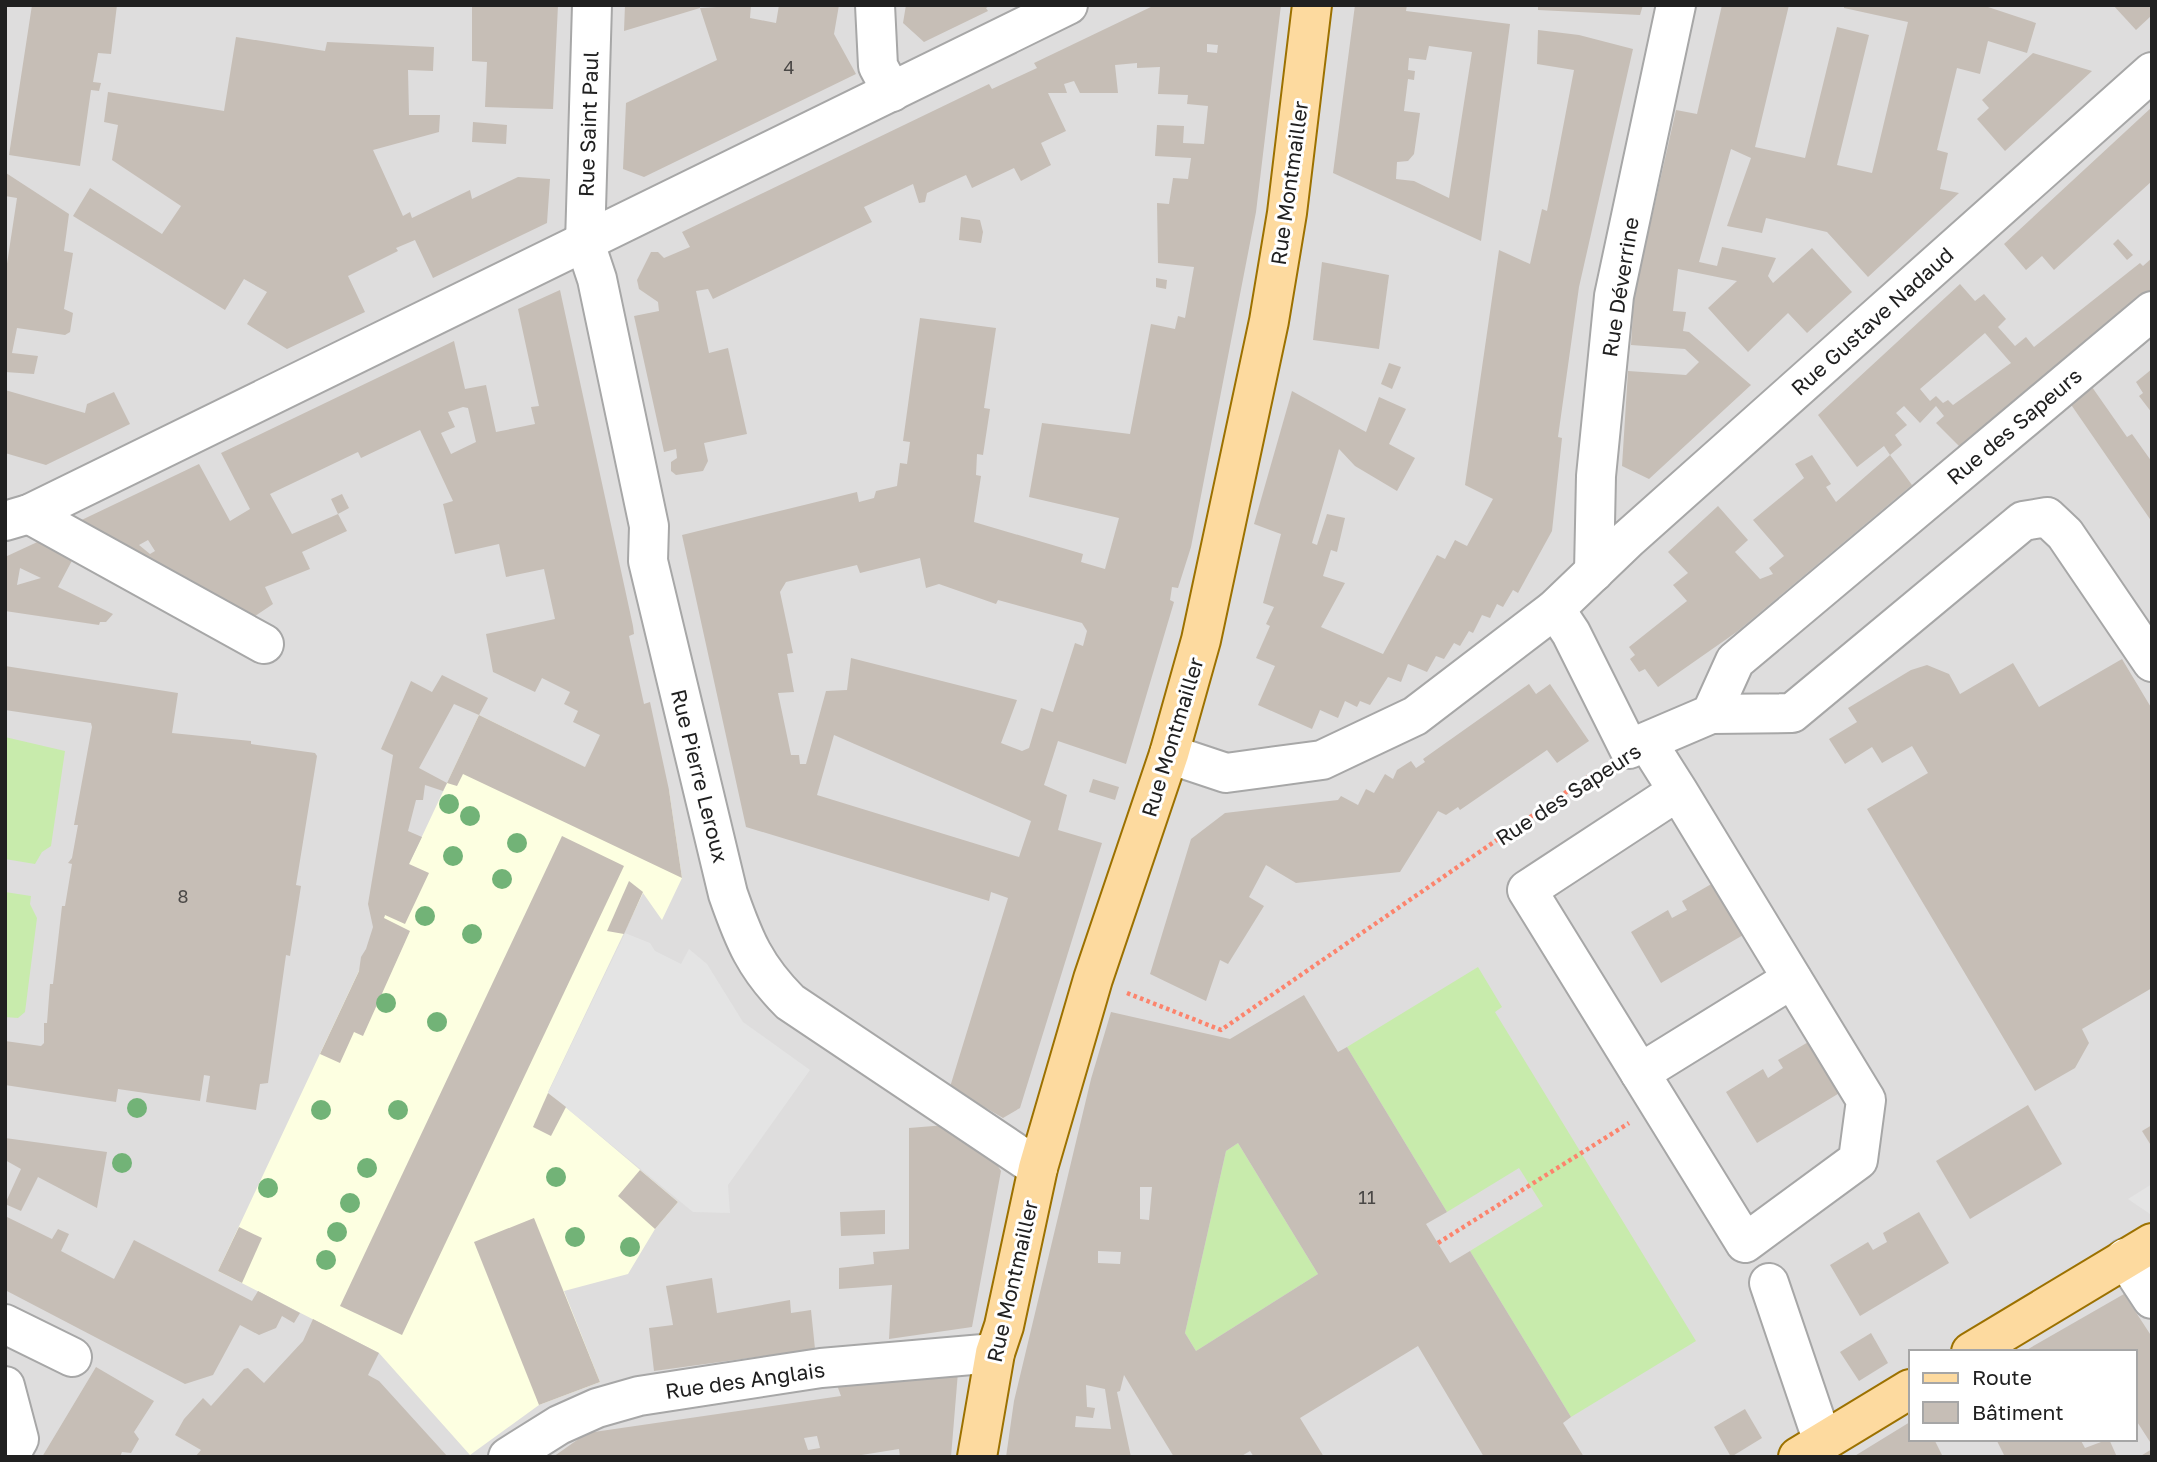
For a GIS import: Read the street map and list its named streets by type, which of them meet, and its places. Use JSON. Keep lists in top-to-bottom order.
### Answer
{
  "streets": {
    "main road": ["Rue Montmailler"],
    "street": [
      "Rue Saint Paul",
      "Rue Déverrine",
      "Rue Gustave Nadaud",
      "Rue des Sapeurs",
      "Rue Pierre Leroux",
      "Rue des Anglais"
    ]
  },
  "crossings": [
    ["Rue Saint Paul", "Rue Pierre Leroux"],
    ["Rue Montmailler", "Rue Gustave Nadaud"],
    ["Rue Montmailler", "Rue des Sapeurs"],
    ["Rue Montmailler", "Rue Pierre Leroux"],
    ["Rue Montmailler", "Rue des Anglais"],
    ["Rue Déverrine", "Rue Gustave Nadaud"]
  ],
  "house_numbers": ["4", "8", "11"],
  "legend": ["Route", "Bâtiment"]
}
